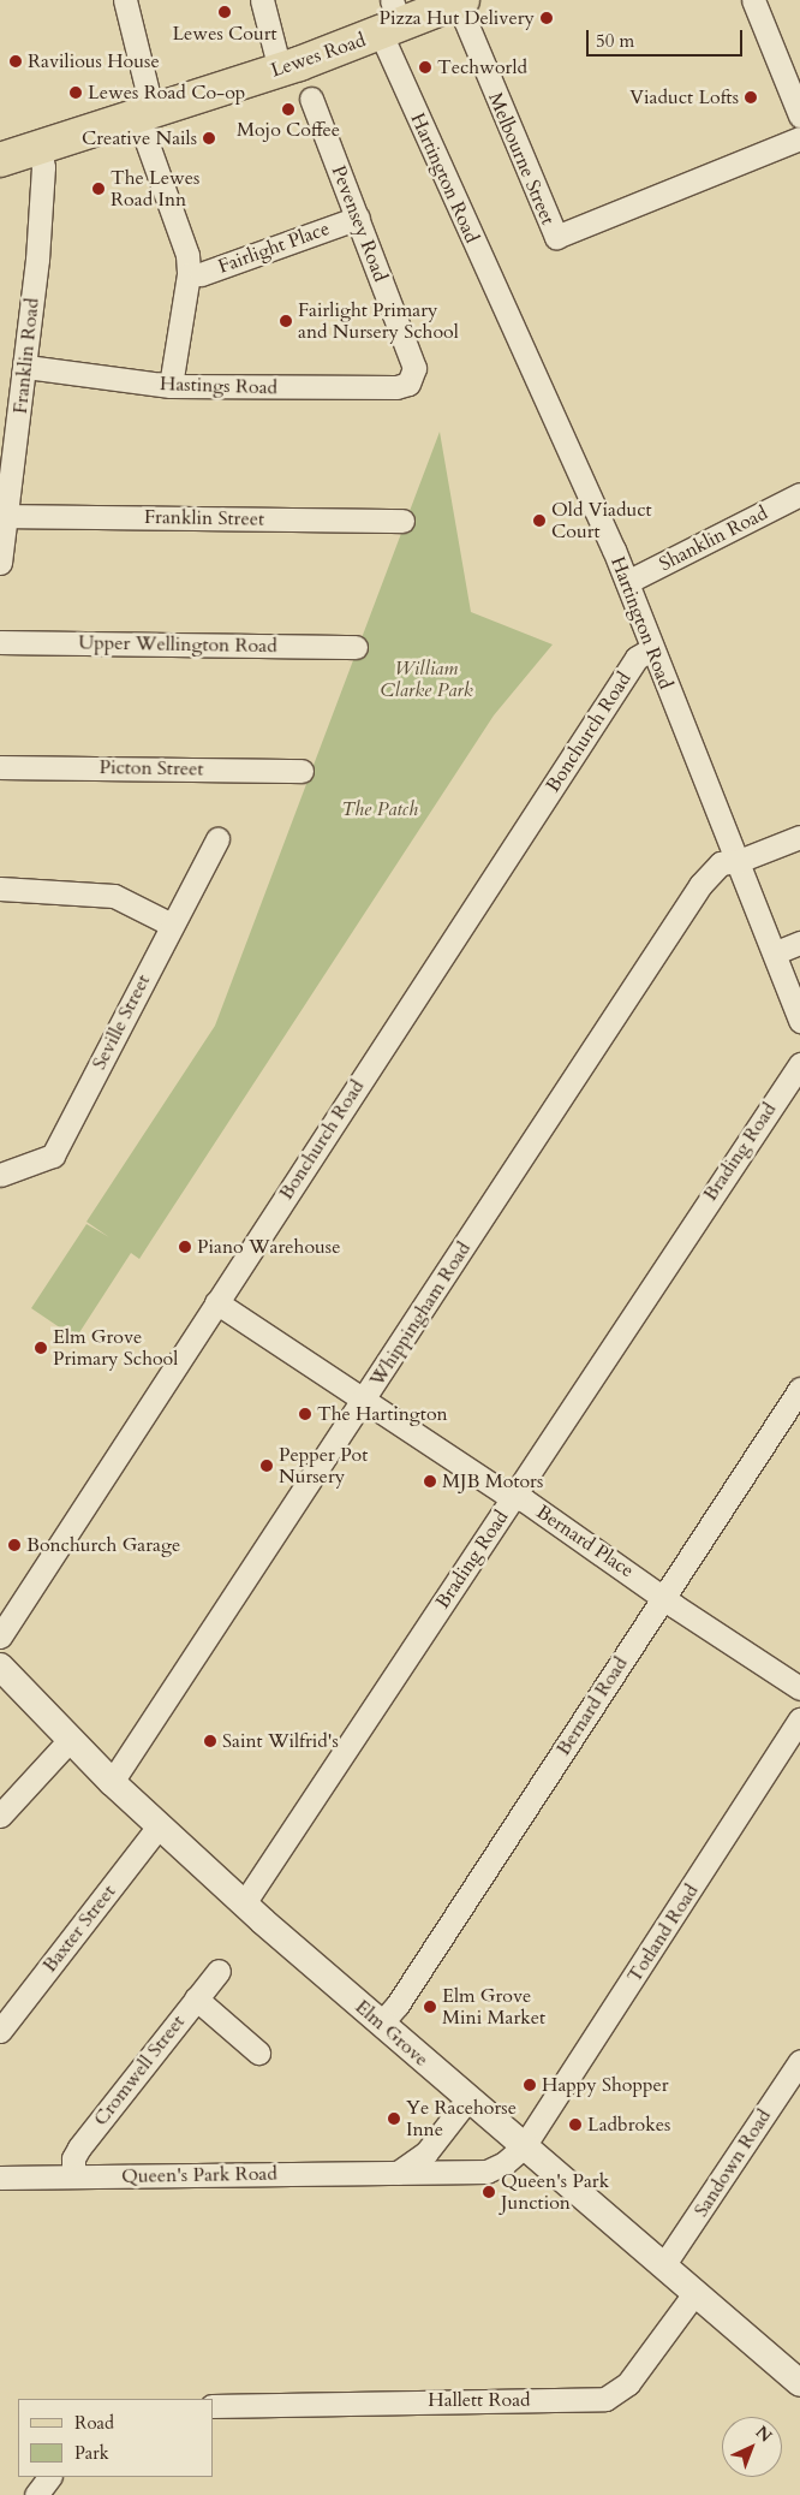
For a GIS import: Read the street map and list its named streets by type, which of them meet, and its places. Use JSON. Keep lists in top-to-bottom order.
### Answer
{
  "streets": {
    "main road": ["Lewes Road"],
    "street": [
      "Melbourne Street",
      "Hartington Road",
      "Pevensey Road",
      "Fairlight Place",
      "Franklin Road",
      "Hastings Road",
      "Franklin Street",
      "Shanklin Road",
      "Upper Wellington Road",
      "Bonchurch Road",
      "Picton Street",
      "Seville Street",
      "Brading Road",
      "Whippingham Road",
      "Bernard Place",
      "Bernard Road",
      "Baxter Street",
      "Totland Road",
      "Elm Grove",
      "Cromwell Street",
      "Sandown Road",
      "Queen's Park Road",
      "Hallett Road"
    ]
  },
  "crossings": [
    ["Lewes Road", "Melbourne Street"],
    ["Lewes Road", "Hartington Road"],
    ["Lewes Road", "Franklin Road"],
    ["Hartington Road", "Shanklin Road"],
    ["Hartington Road", "Bonchurch Road"],
    ["Hartington Road", "Whippingham Road"],
    ["Pevensey Road", "Fairlight Place"],
    ["Pevensey Road", "Hastings Road"],
    ["Franklin Road", "Hastings Road"],
    ["Franklin Road", "Franklin Street"],
    ["Bonchurch Road", "Bernard Place"],
    ["Brading Road", "Bernard Place"],
    ["Brading Road", "Elm Grove"],
    ["Whippingham Road", "Bernard Place"],
    ["Whippingham Road", "Elm Grove"],
    ["Bernard Place", "Bernard Road"],
    ["Bernard Road", "Elm Grove"],
    ["Baxter Street", "Elm Grove"],
    ["Totland Road", "Elm Grove"],
    ["Totland Road", "Queen's Park Road"],
    ["Elm Grove", "Sandown Road"],
    ["Elm Grove", "Queen's Park Road"],
    ["Elm Grove", "Hallett Road"],
    ["Cromwell Street", "Queen's Park Road"]
  ],
  "parks": ["William Clarke Park", "The Patch"],
  "places": [
    "Lewes Court",
    "Pizza Hut Delivery",
    "Ravilious House",
    "Techworld",
    "Lewes Road Co-op",
    "Viaduct Lofts",
    "Mojo Coffee",
    "Creative Nails",
    "The Lewes Road Inn",
    "Fairlight Primary and Nursery School",
    "Old Viaduct Court",
    "Piano Warehouse",
    "Elm Grove Primary School",
    "The Hartington",
    "Pepper Pot Nursery",
    "MJB Motors",
    "Bonchurch Garage",
    "Saint Wilfrid's",
    "Elm Grove Mini Market",
    "Happy Shopper",
    "Ye Racehorse Inne",
    "Ladbrokes",
    "Queen's Park Junction"
  ],
  "legend": ["Road", "Park"],
  "scale_bar": "50 m",
  "north": "top right"
}
